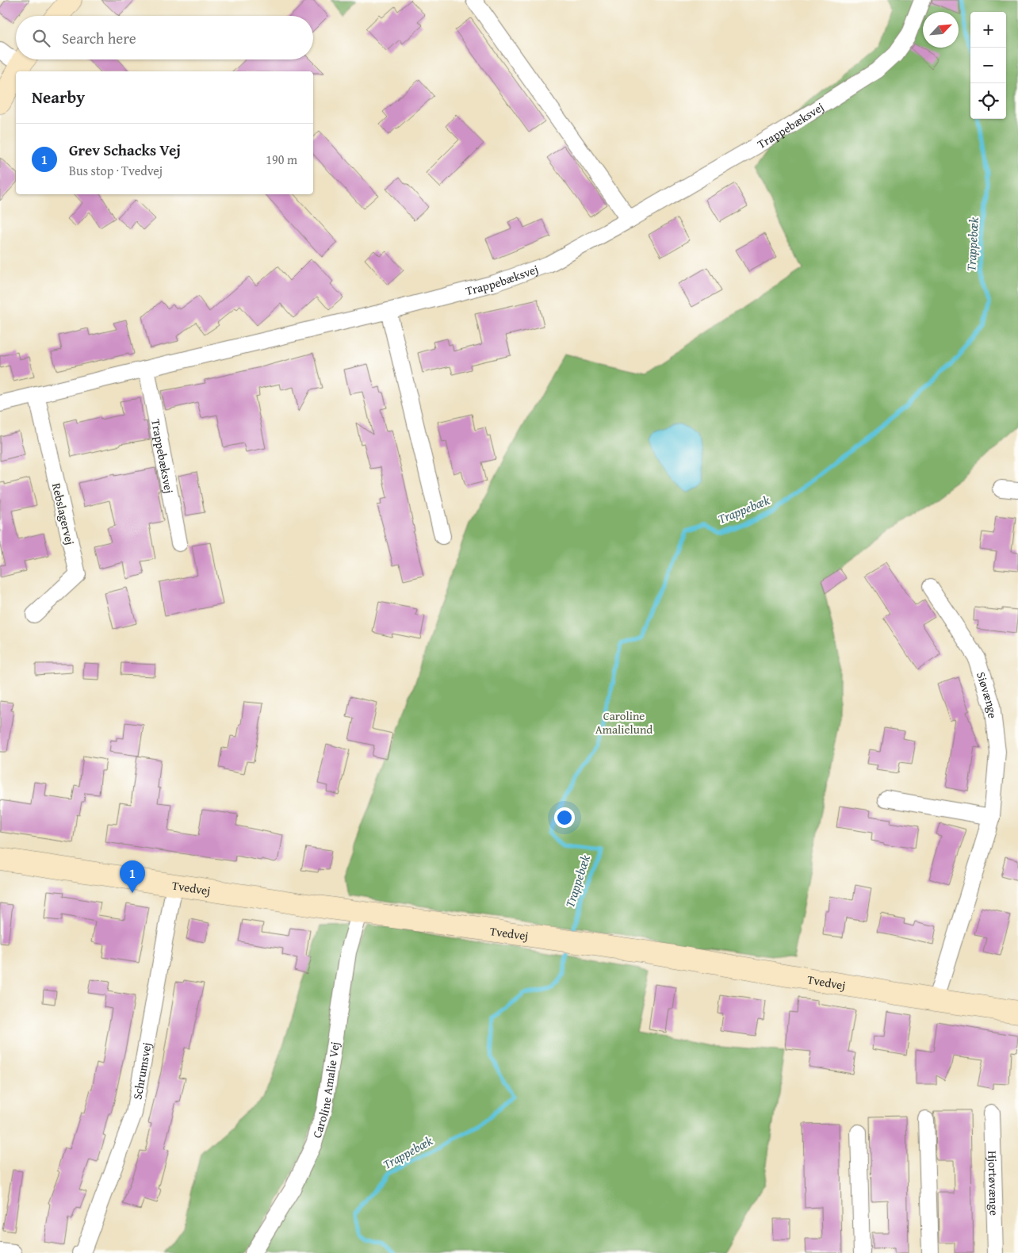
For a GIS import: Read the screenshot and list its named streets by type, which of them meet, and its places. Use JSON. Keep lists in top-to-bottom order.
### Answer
{
  "streets": {
    "street": [
      "Trappebæksvej",
      "Rebslagervej",
      "Siøvænge",
      "Tvedvej",
      "Schrumsvej",
      "Caroline Amalie Vej",
      "Hjortøvænge"
    ]
  },
  "crossings": [
    ["Trappebæksvej", "Rebslagervej"],
    ["Siøvænge", "Tvedvej"],
    ["Tvedvej", "Schrumsvej"],
    ["Tvedvej", "Caroline Amalie Vej"]
  ],
  "water": ["Trappebæk"],
  "parks": ["Caroline Amalielund"],
  "north": "top right",
  "page": {
    "map_buttons": ["+", "−"],
    "search": "Search here",
    "heading": "Nearby",
    "list": [
      {
        "mark": "1",
        "name": "Grev Schacks Vej",
        "note": "Bus stop · Tvedvej",
        "value": "190 m"
      }
    ],
    "pins": "1"
  }
}
